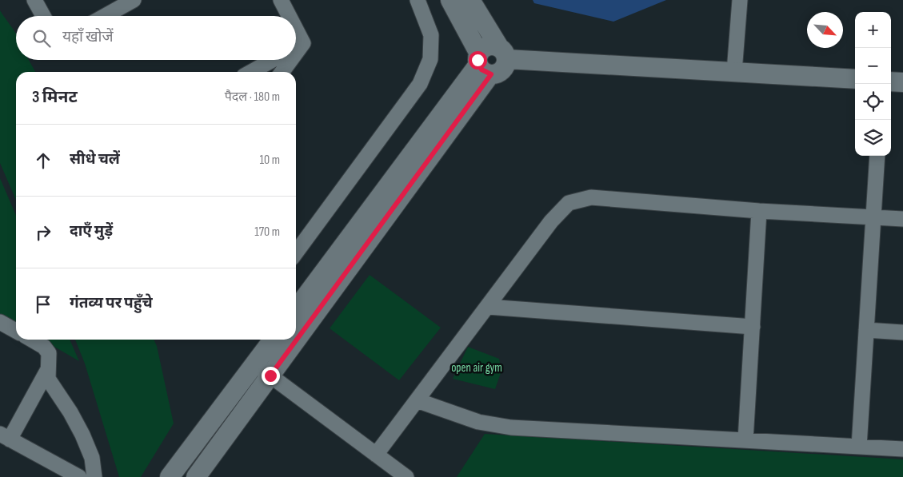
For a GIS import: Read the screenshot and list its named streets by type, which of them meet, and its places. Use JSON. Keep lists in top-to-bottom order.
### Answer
{
  "parks": ["open air gym"],
  "north": "bottom right",
  "page": {
    "map_buttons": ["+", "−"],
    "search": "यहाँ खोजें",
    "heading": ["3 मिनट", "पैदल · 180 m"],
    "list": [
      ["सीधे चलें", "10 m"],
      ["दाएँ मुड़ें", "170 m"],
      "गंतव्य पर पहुँचे"
    ]
  }
}
